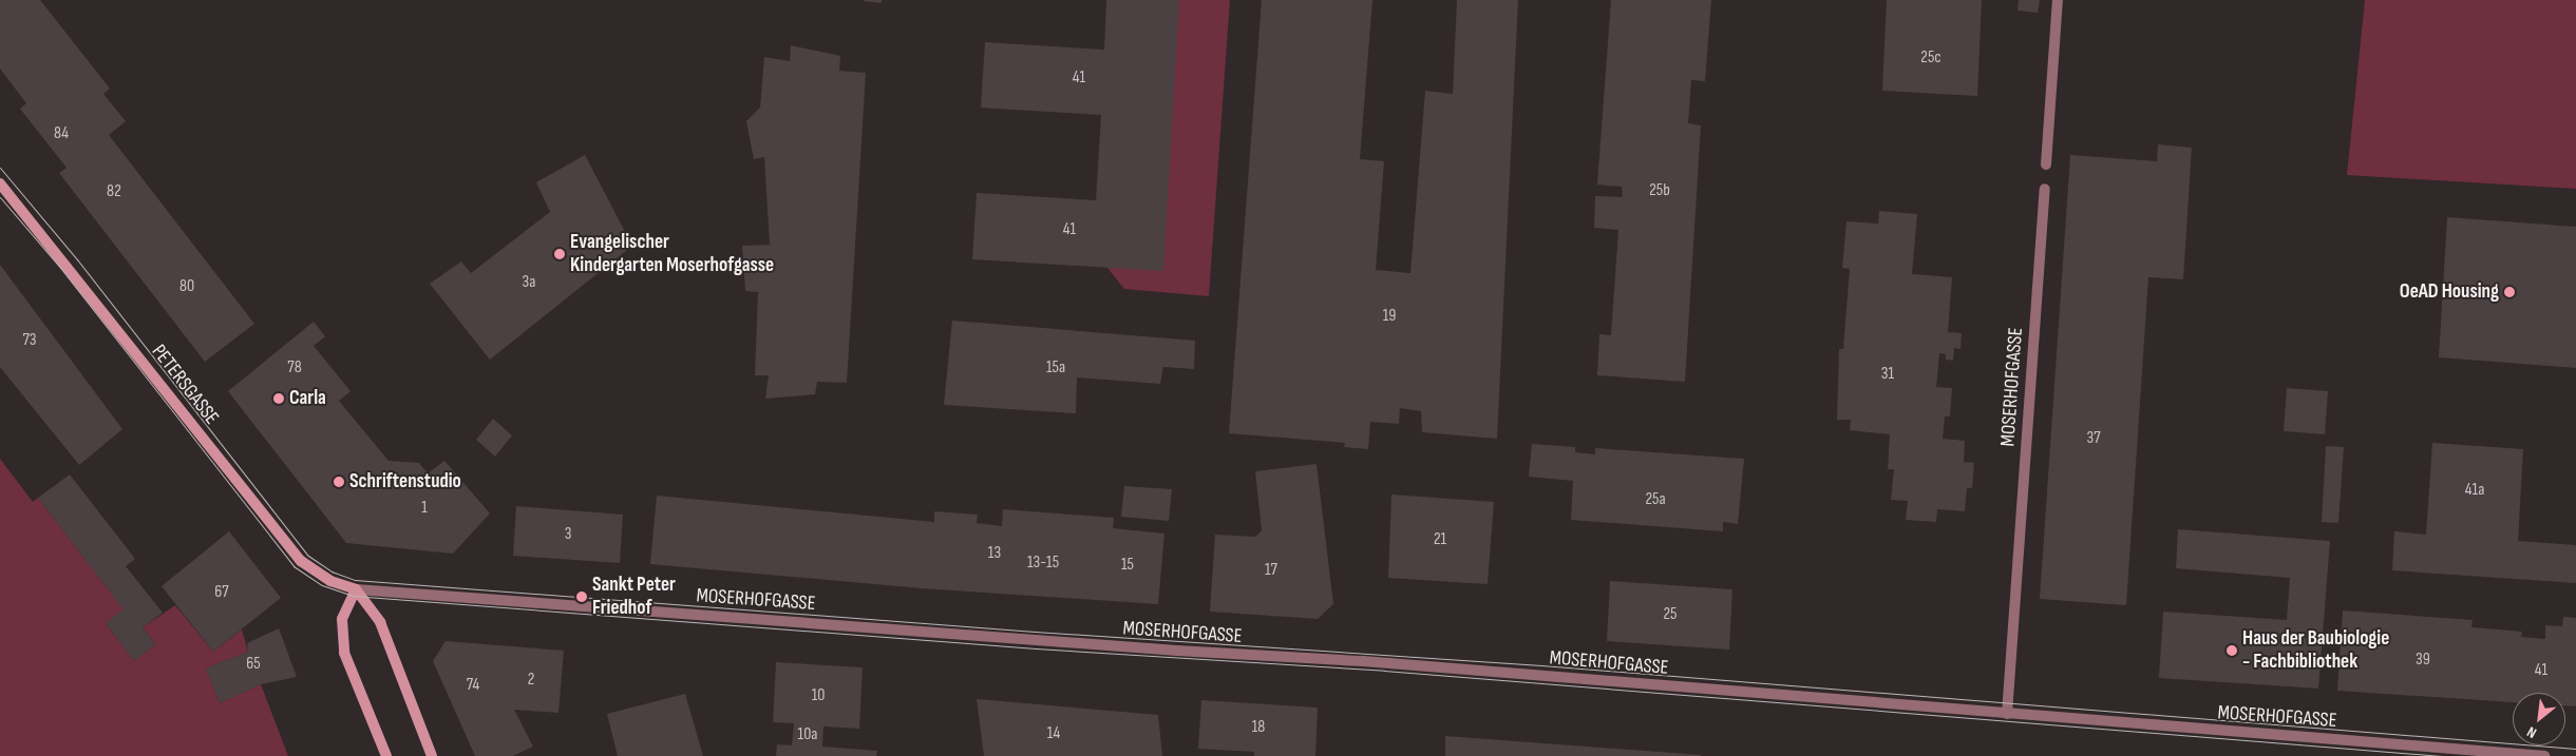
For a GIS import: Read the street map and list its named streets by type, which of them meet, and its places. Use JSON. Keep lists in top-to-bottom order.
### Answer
{
  "streets": {
    "main road": ["PETERSGASSE"],
    "street": ["MOSERHOFGASSE"]
  },
  "crossings": [
    ["PETERSGASSE", "MOSERHOFGASSE"]
  ],
  "places": [
    "Evangelischer Kindergarten Moserhofgasse",
    "OeAD Housing",
    "Carla",
    "Schriftenstudio",
    "Sankt Peter Friedhof",
    "Haus der Baubiologie - Fachbibliothek"
  ],
  "house_numbers": [
    "25c",
    "41",
    "84",
    "25b",
    "82",
    "41",
    "3a",
    "80",
    "19",
    "73",
    "78",
    "15a",
    "31",
    "37",
    "41a",
    "25a",
    "1",
    "3",
    "21",
    "13",
    "13-15",
    "15",
    "17",
    "67",
    "25",
    "39",
    "65",
    "41",
    "2",
    "74",
    "10",
    "18",
    "14",
    "10a"
  ],
  "north": "bottom left"
}
